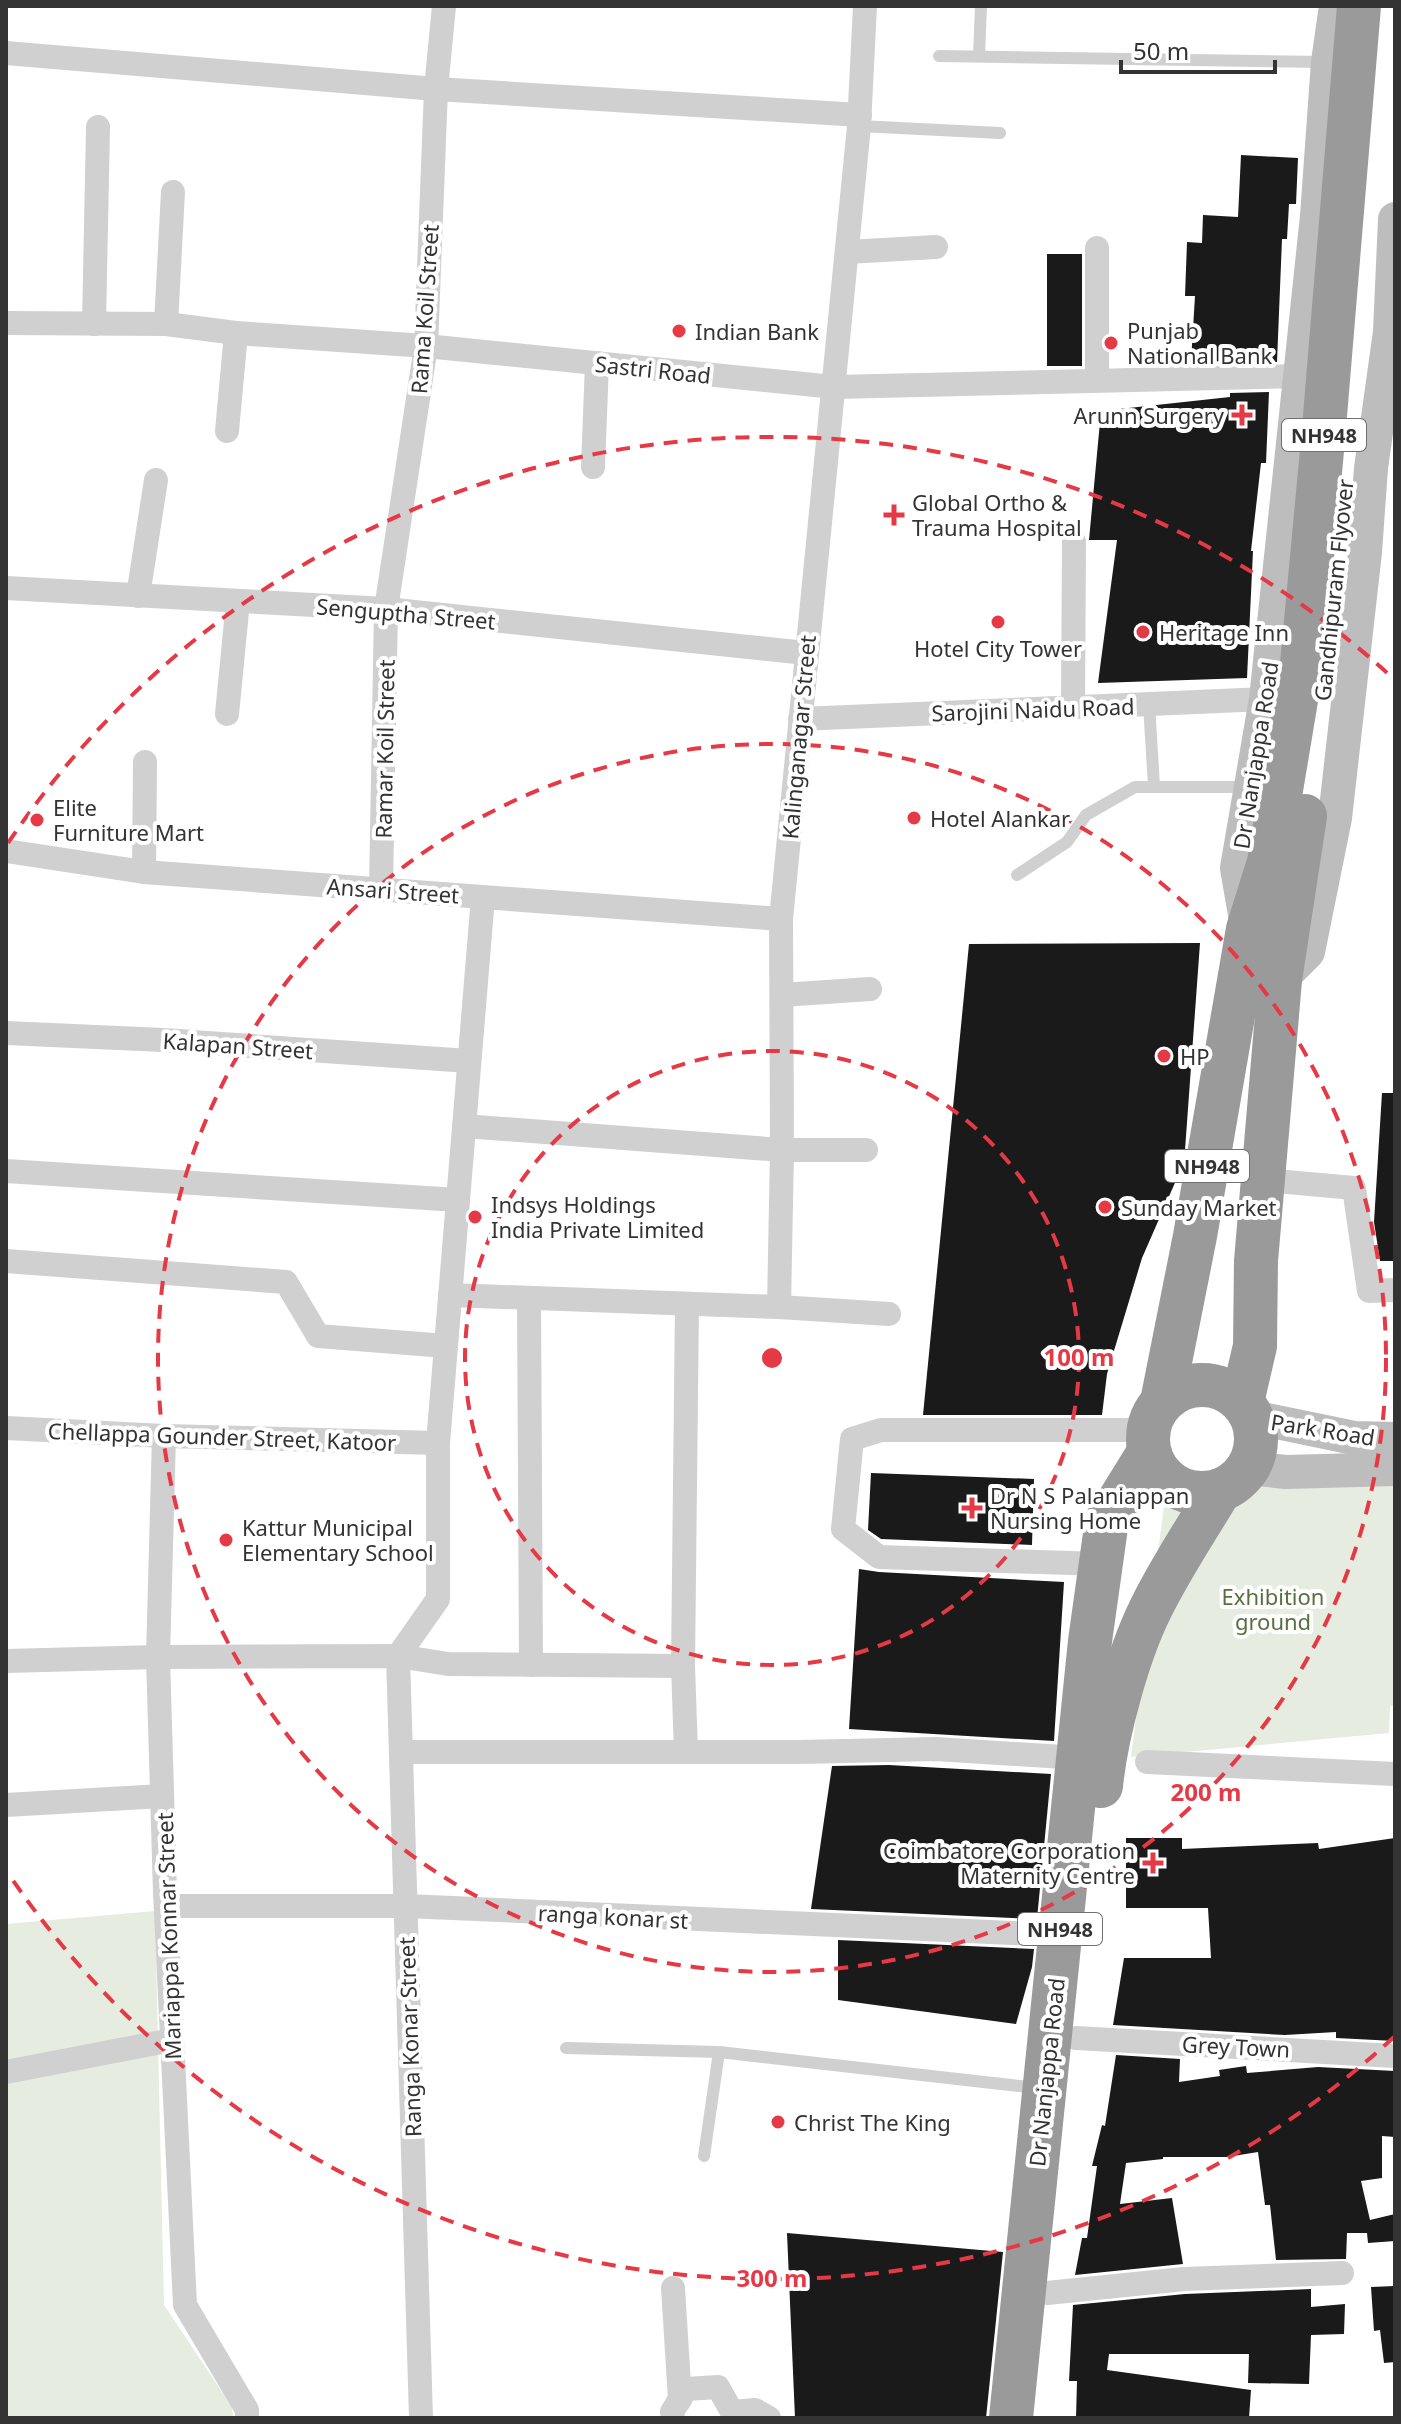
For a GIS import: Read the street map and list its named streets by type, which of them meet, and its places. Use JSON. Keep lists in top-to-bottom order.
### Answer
{
  "streets": {
    "highway": ["NH948", "Gandhipuram Flyover", "Dr Nanjappa Road"],
    "street": [
      "Rama Koil Street",
      "Sastri Road",
      "Senguptha Street",
      "Sarojini Naidu Road",
      "Kalinganagar Street",
      "Ramar Koil Street",
      "Ansari Street",
      "Kalapan Street",
      "Park Road",
      "Chellappa Gounder Street, Katoor",
      "ranga konar st",
      "Mariappa Konnar Street",
      "Ranga Konar Street",
      "Grey Town"
    ]
  },
  "crossings": [
    ["Rama Koil Street", "Sastri Road"],
    ["Rama Koil Street", "Senguptha Street"],
    ["Rama Koil Street", "Ramar Koil Street"],
    ["Sastri Road", "Kalinganagar Street"],
    ["Sastri Road", "Dr Nanjappa Road"],
    ["NH948", "Gandhipuram Flyover"],
    ["NH948", "Dr Nanjappa Road"],
    ["NH948", "Park Road"],
    ["Gandhipuram Flyover", "Dr Nanjappa Road"],
    ["Senguptha Street", "Kalinganagar Street"],
    ["Senguptha Street", "Ramar Koil Street"],
    ["Sarojini Naidu Road", "Kalinganagar Street"],
    ["Sarojini Naidu Road", "Dr Nanjappa Road"],
    ["Kalinganagar Street", "Ansari Street"],
    ["Ramar Koil Street", "Ansari Street"],
    ["Dr Nanjappa Road", "Park Road"],
    ["Dr Nanjappa Road", "ranga konar st"],
    ["Dr Nanjappa Road", "Grey Town"],
    ["Chellappa Gounder Street, Katoor", "Mariappa Konnar Street"],
    ["ranga konar st", "Mariappa Konnar Street"],
    ["ranga konar st", "Ranga Konar Street"]
  ],
  "parks": ["Exhibition ground"],
  "places": {
    "other": [
      "Indian Bank",
      "Punjab National Bank",
      "Hotel City Tower",
      "Heritage Inn",
      "Hotel Alankar",
      "Elite Furniture Mart",
      "HP",
      "Sunday Market",
      "Indsys Holdings India Private Limited",
      "Kattur Municipal Elementary School",
      "Christ The King"
    ],
    "health": [
      "Arunn Surgery",
      "Global Ortho & Trauma Hospital",
      "Dr N S Palaniappan Nursing Home",
      "Coimbatore Corporation Maternity Centre"
    ]
  },
  "scale_bar": "50 m",
  "rings": ["100 m", "200 m", "300 m"]
}
